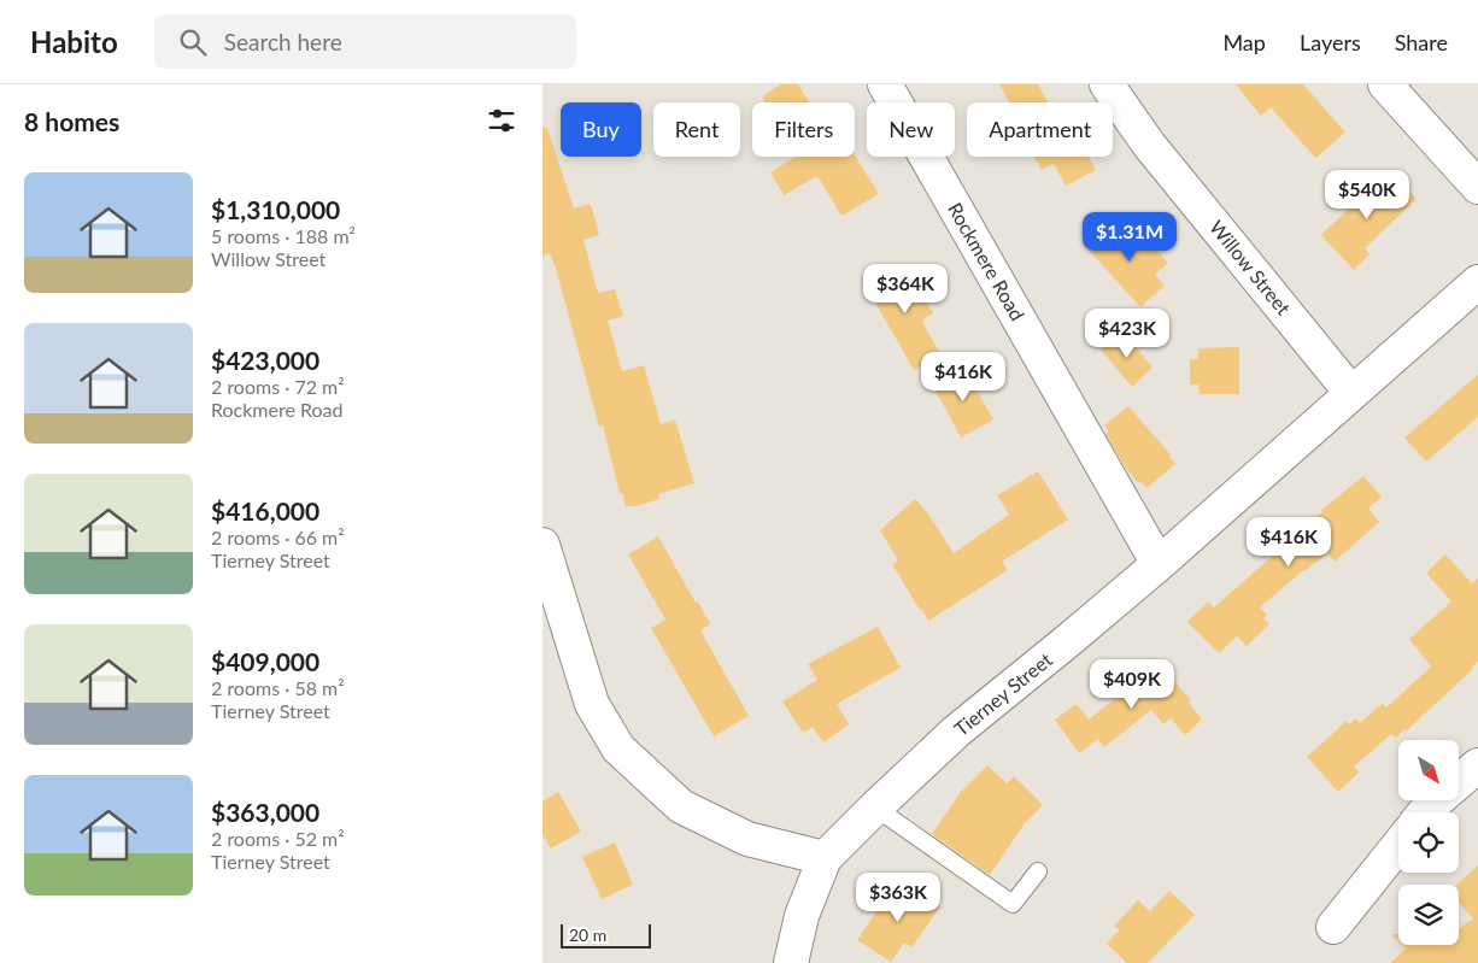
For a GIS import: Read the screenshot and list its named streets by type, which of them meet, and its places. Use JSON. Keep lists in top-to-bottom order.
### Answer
{
  "streets": {
    "street": ["Rockmere Road", "Willow Street", "Tierney Street"]
  },
  "crossings": [
    ["Rockmere Road", "Tierney Street"],
    ["Willow Street", "Tierney Street"]
  ],
  "scale_bar": "20 m",
  "north": "bottom right",
  "page": {
    "header": "Habito",
    "search": "Search here",
    "nav": ["Map", "Layers", "Share"],
    "heading": "8 homes",
    "chip": [
      "Buy",
      "Rent",
      "Filters",
      "New",
      "Apartment"
    ],
    "list": [
      {
        "name": "$1,310,000",
        "note": "5 rooms · 188 m² · Willow Street"
      },
      {
        "name": "$423,000",
        "note": "2 rooms · 72 m² · Rockmere Road"
      },
      {
        "name": "$416,000",
        "note": "2 rooms · 66 m² · Tierney Street"
      },
      {
        "name": "$409,000",
        "note": "2 rooms · 58 m² · Tierney Street"
      },
      {
        "name": "$363,000",
        "note": "2 rooms · 52 m² · Tierney Street"
      }
    ],
    "price": [
      "$540K",
      "$1.31M",
      "$364K",
      "$423K",
      "$416K",
      "$416K",
      "$409K",
      "$363K"
    ],
    "scale": "20 m"
  }
}
